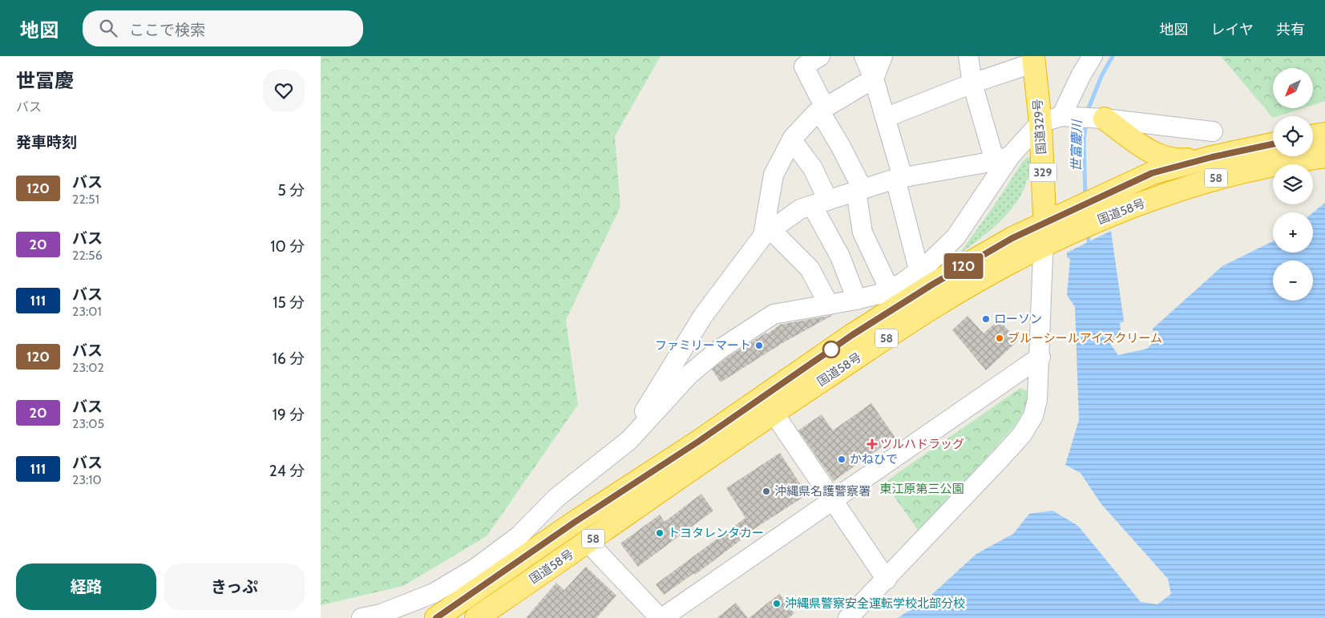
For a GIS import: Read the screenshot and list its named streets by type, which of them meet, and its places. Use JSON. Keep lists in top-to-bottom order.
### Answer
{
  "streets": {
    "highway": [
      "国道329号",
      "329",
      "58",
      "国道58号"
    ]
  },
  "crossings": [
    ["国道329号", "国道58号"]
  ],
  "water": ["世富慶川"],
  "parks": ["東江原第三公園"],
  "places": {
    "other": [
      "ローソン",
      "ブルーシールアイスクリーム",
      "ファミリーマート",
      "かねひで",
      "沖縄県名護警察署",
      "トヨタレンタカー",
      "沖縄県警察安全運転学校北部分校"
    ],
    "health": ["ツルハドラッグ"]
  },
  "lines": ["bus line 120"],
  "north": "bottom left",
  "page": {
    "header": "地図",
    "search": "ここで検索",
    "nav": ["地図", "レイヤ", "共有"],
    "heading": [
      ["世冨慶", "バス"],
      "発車時刻"
    ],
    "on_map": "120",
    "map_buttons": ["+", "−"],
    "list": [
      {
        "mark": "120",
        "name": "バス",
        "note": "22:51",
        "value": "5 分"
      },
      {
        "mark": "20",
        "name": "バス",
        "note": "22:56",
        "value": "10 分"
      },
      {
        "mark": "111",
        "name": "バス",
        "note": "23:01",
        "value": "15 分"
      },
      {
        "mark": "120",
        "name": "バス",
        "note": "23:02",
        "value": "16 分"
      },
      {
        "mark": "20",
        "name": "バス",
        "note": "23:05",
        "value": "19 分"
      },
      {
        "mark": "111",
        "name": "バス",
        "note": "23:10",
        "value": "24 分"
      }
    ],
    "buttons": ["経路", "きっぷ"]
  }
}
